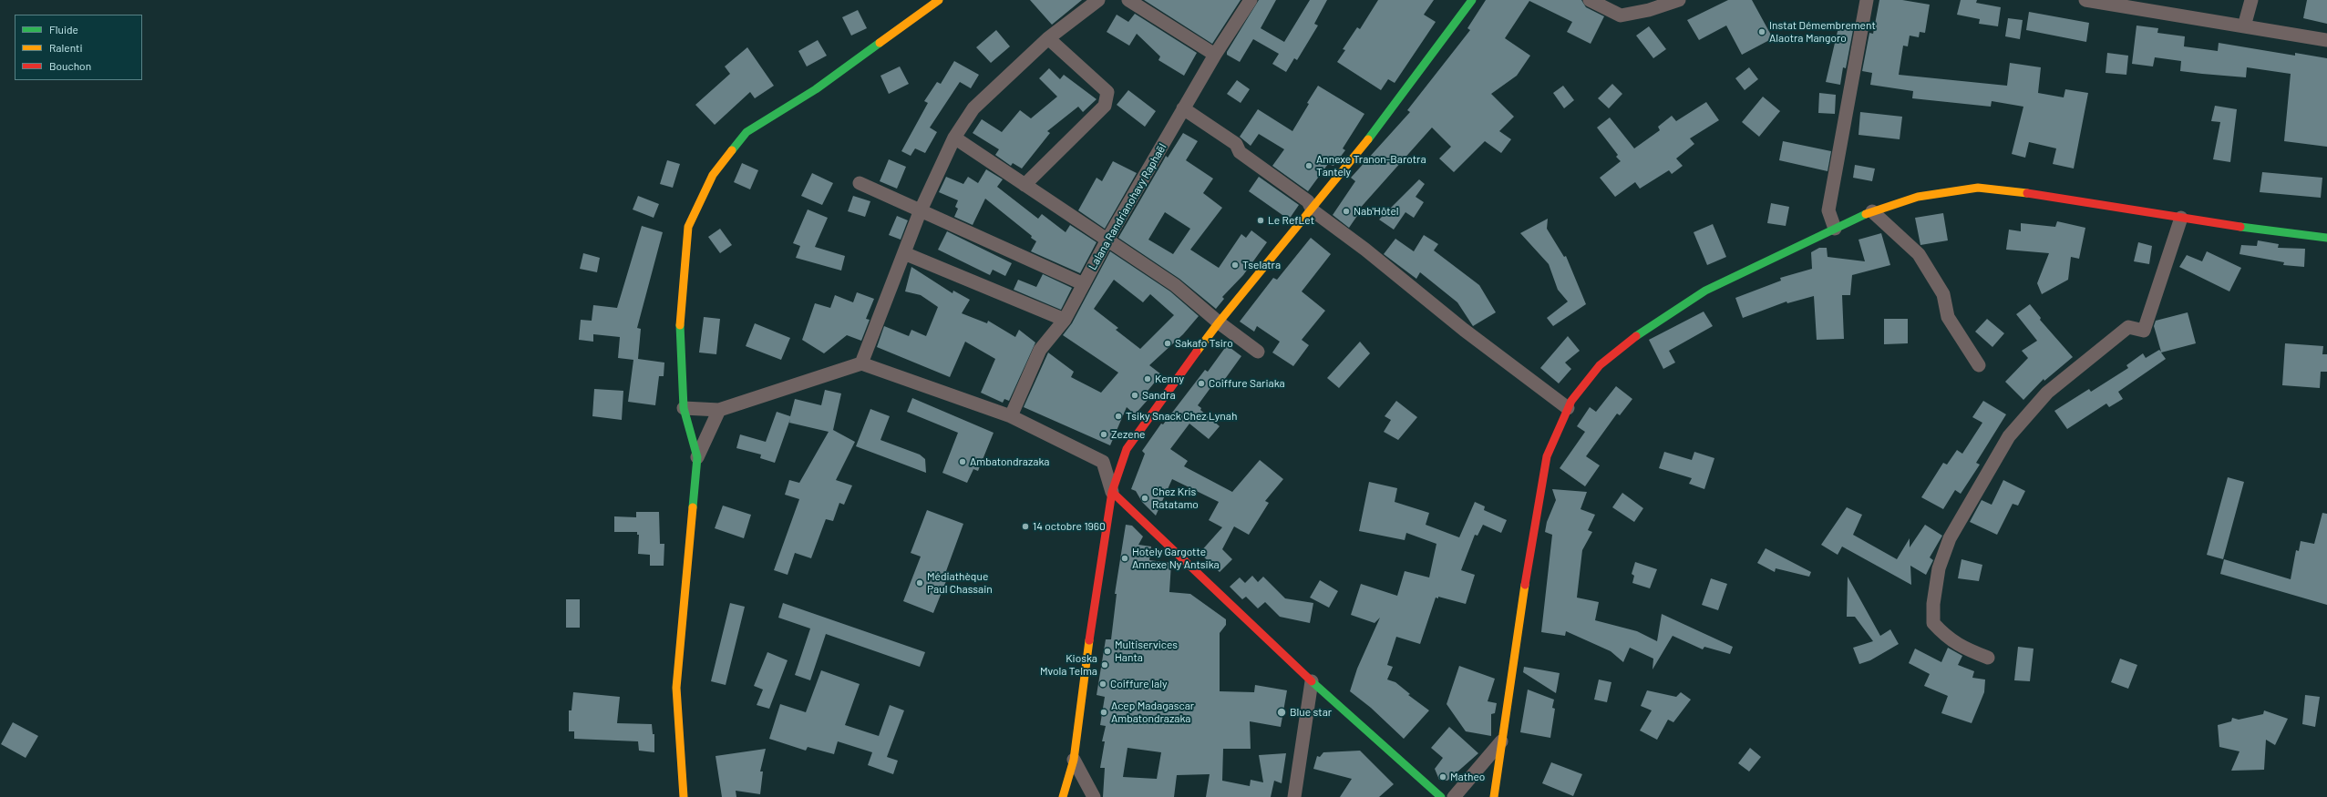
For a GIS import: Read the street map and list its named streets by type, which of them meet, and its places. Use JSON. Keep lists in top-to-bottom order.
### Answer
{
  "streets": {
    "street": ["Lalana Randrianohavy Raphaël"]
  },
  "places": [
    "Instat Démembrement Alaotra Mangoro",
    "Annexe Tranon-Barotra Tantely",
    "Nab'Hôtel",
    "Le RefLet",
    "Tselatra",
    "Sakafo Tsiro",
    "Kenny",
    "Coiffure Sariaka",
    "Sandra",
    "Tsiky Snack Chez Lynah",
    "Zezene",
    "Ambatondrazaka",
    "Chez Kris Ratatamo",
    "14 octobre 1960",
    "Hotely Gargotte Annexe Ny Antsika",
    "Médiathèque Paul Chassain",
    "Multiservices Hanta",
    "Kioska Mvola Telma",
    "Coiffure Ialy",
    "Acep Madagascar Ambatondrazaka",
    "Blue star",
    "Matheo"
  ],
  "legend": ["Fluide", "Ralenti", "Bouchon"]
}
